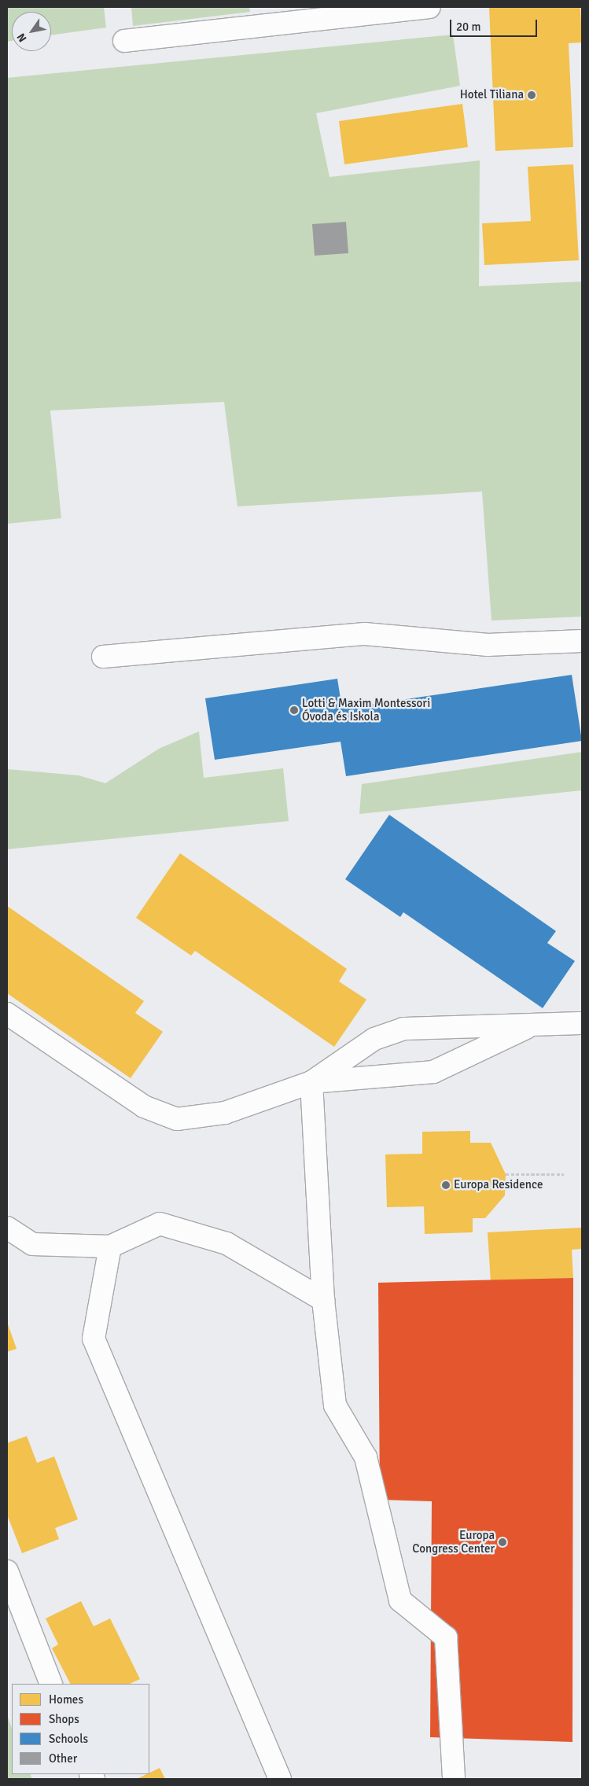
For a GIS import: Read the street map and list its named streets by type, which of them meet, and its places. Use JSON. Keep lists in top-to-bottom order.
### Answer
{
  "places": [
    "Hotel Tiliana",
    "Lotti & Maxim Montessori Óvoda és Iskola",
    "Europa Residence",
    "Europa Congress Center"
  ],
  "legend": [
    "Homes",
    "Shops",
    "Schools",
    "Other"
  ],
  "scale_bar": "20 m",
  "north": "bottom left"
}
